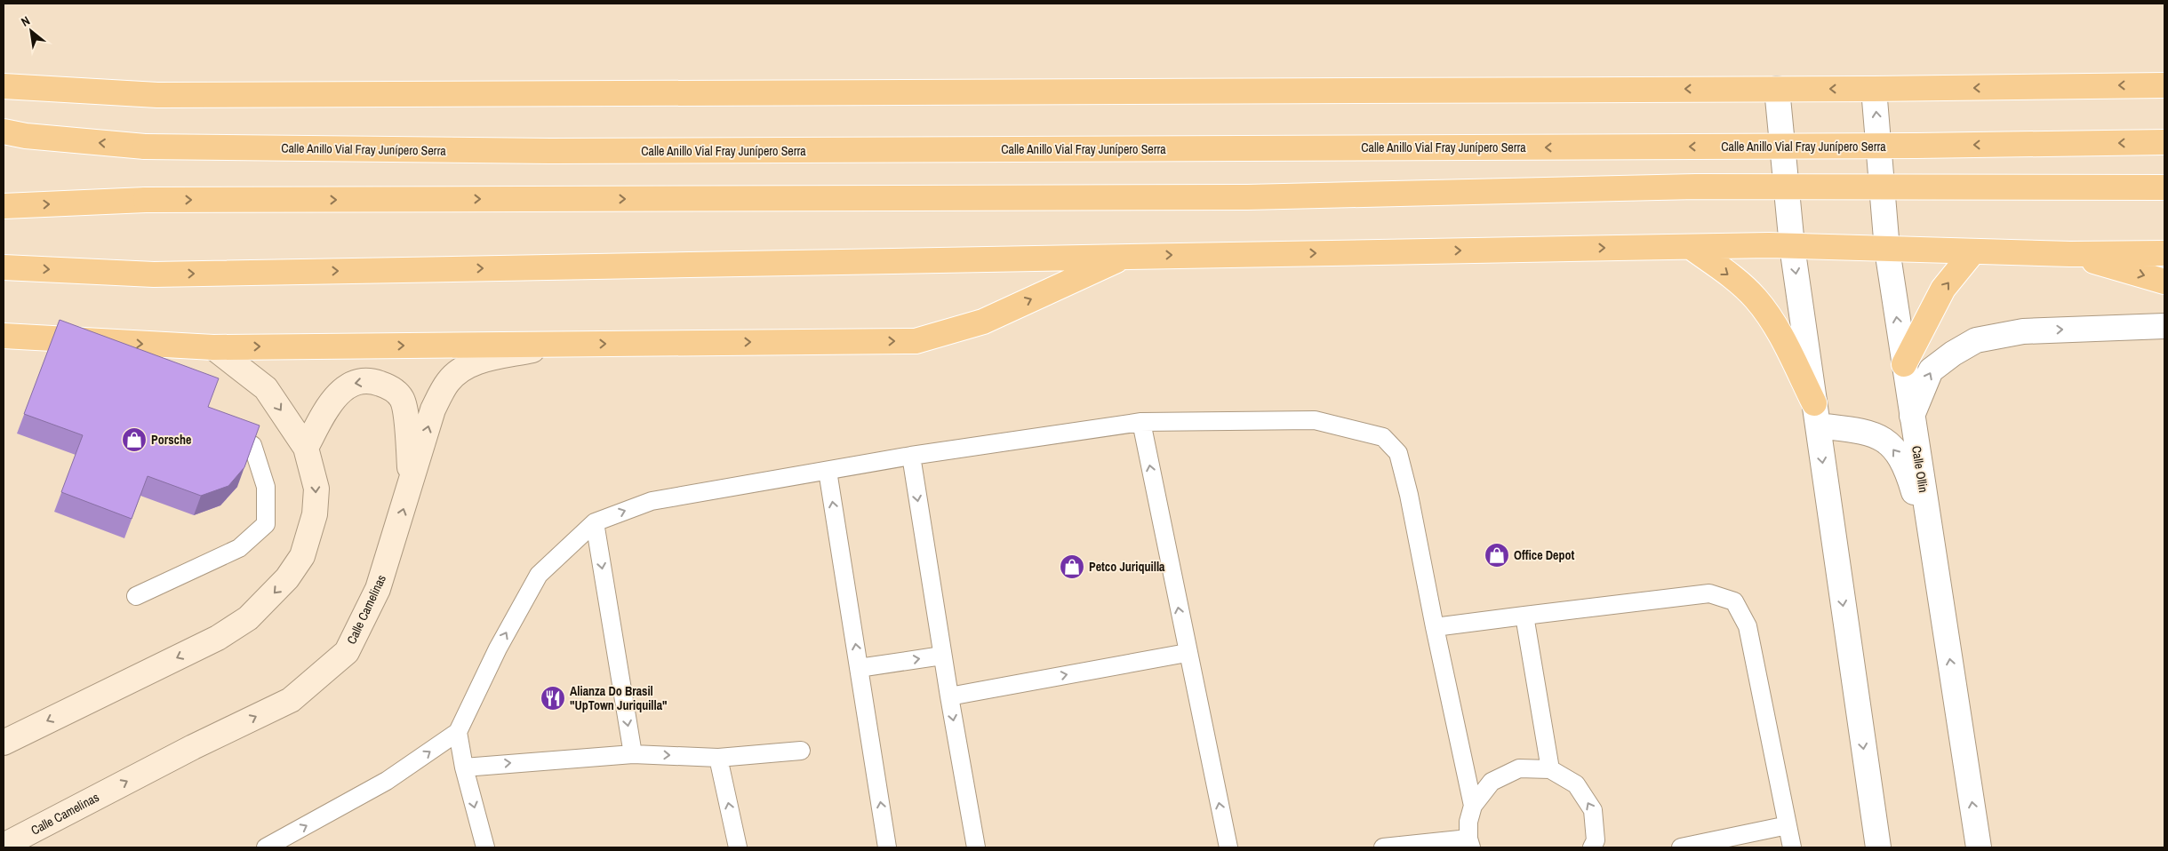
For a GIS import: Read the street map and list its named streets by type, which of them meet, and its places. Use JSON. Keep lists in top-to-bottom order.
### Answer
{
  "streets": {
    "highway": ["Calle Anillo Vial Fray Junípero Serra"],
    "main road": ["Calle Camelinas"],
    "street": ["Calle Ollin"]
  },
  "one_way": ["Calle Camelinas"],
  "places": {
    "shop": ["Porsche", "Office Depot", "Petco Juriquilla"],
    "restaurant": ["Alianza Do Brasil \"UpTown Juriquilla\""]
  },
  "north": "top left"
}
